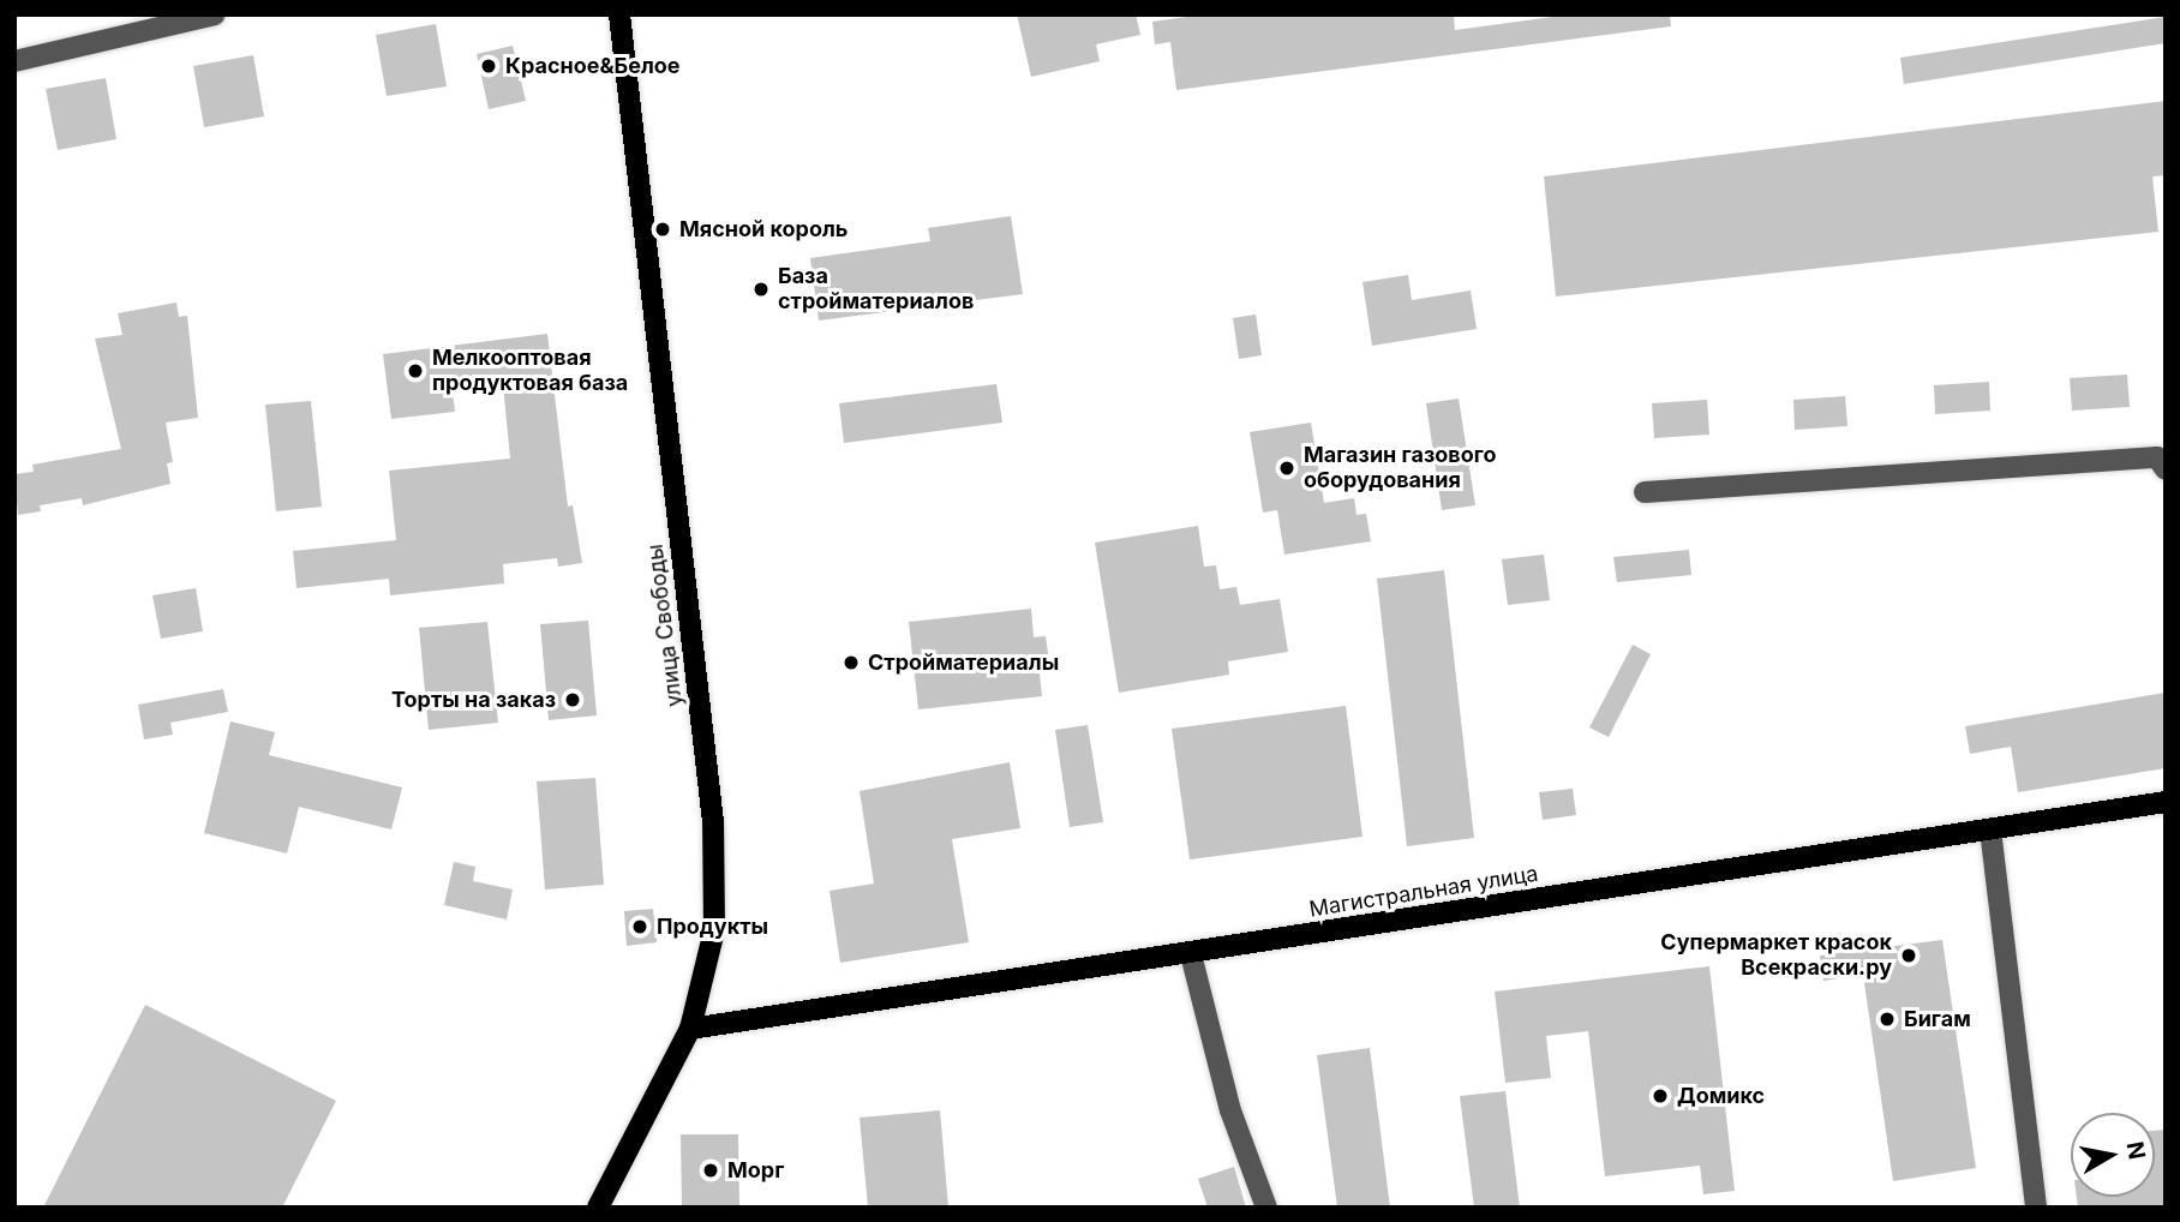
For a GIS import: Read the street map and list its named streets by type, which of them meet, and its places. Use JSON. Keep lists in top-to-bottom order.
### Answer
{
  "streets": {
    "main road": ["улица Свободы", "Магистральная улица"]
  },
  "crossings": [
    ["улица Свободы", "Магистральная улица"]
  ],
  "places": [
    "Красное&Белое",
    "Мясной король",
    "База стройматериалов",
    "Мелкооптовая продуктовая база",
    "Магазин газового оборудования",
    "Стройматериалы",
    "Торты на заказ",
    "Продукты",
    "Супермаркет красок Всекраски.ру",
    "Бигам",
    "Домикс",
    "Морг"
  ],
  "north": "right"
}
